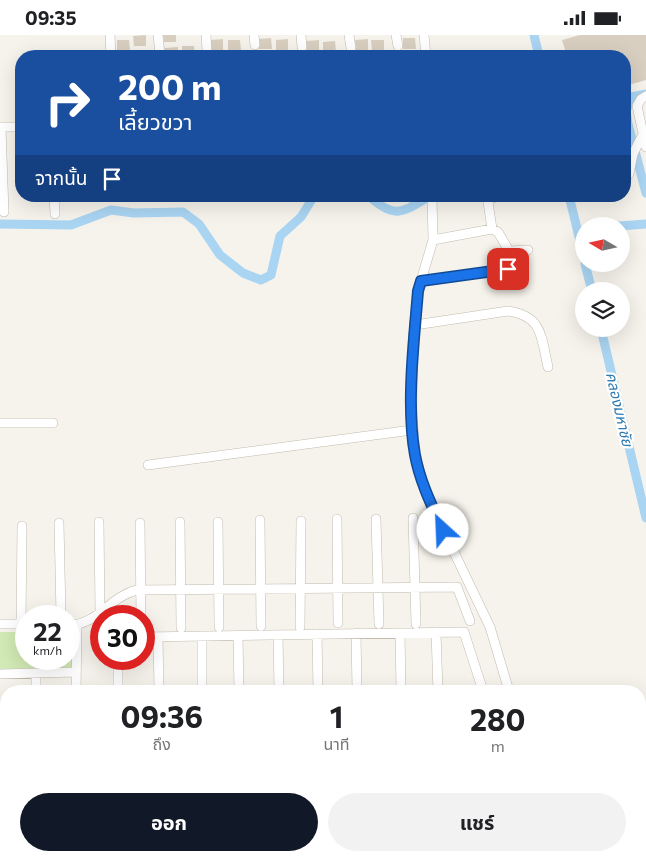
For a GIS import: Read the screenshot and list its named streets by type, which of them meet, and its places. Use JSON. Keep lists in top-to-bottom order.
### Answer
{
  "water": ["คลองมหาชัย"],
  "north": "left",
  "page": {
    "status": "09:35",
    "turn": ["200 m", "เลี้ยวขวา"],
    "then": "จากนั้น",
    "speed": "22 km/h",
    "limit": "30",
    "eta": [
      "09:36",
      "ถึง",
      "1",
      "นาที",
      "280",
      "m"
    ],
    "buttons": ["ออก", "แชร์"]
  }
}
